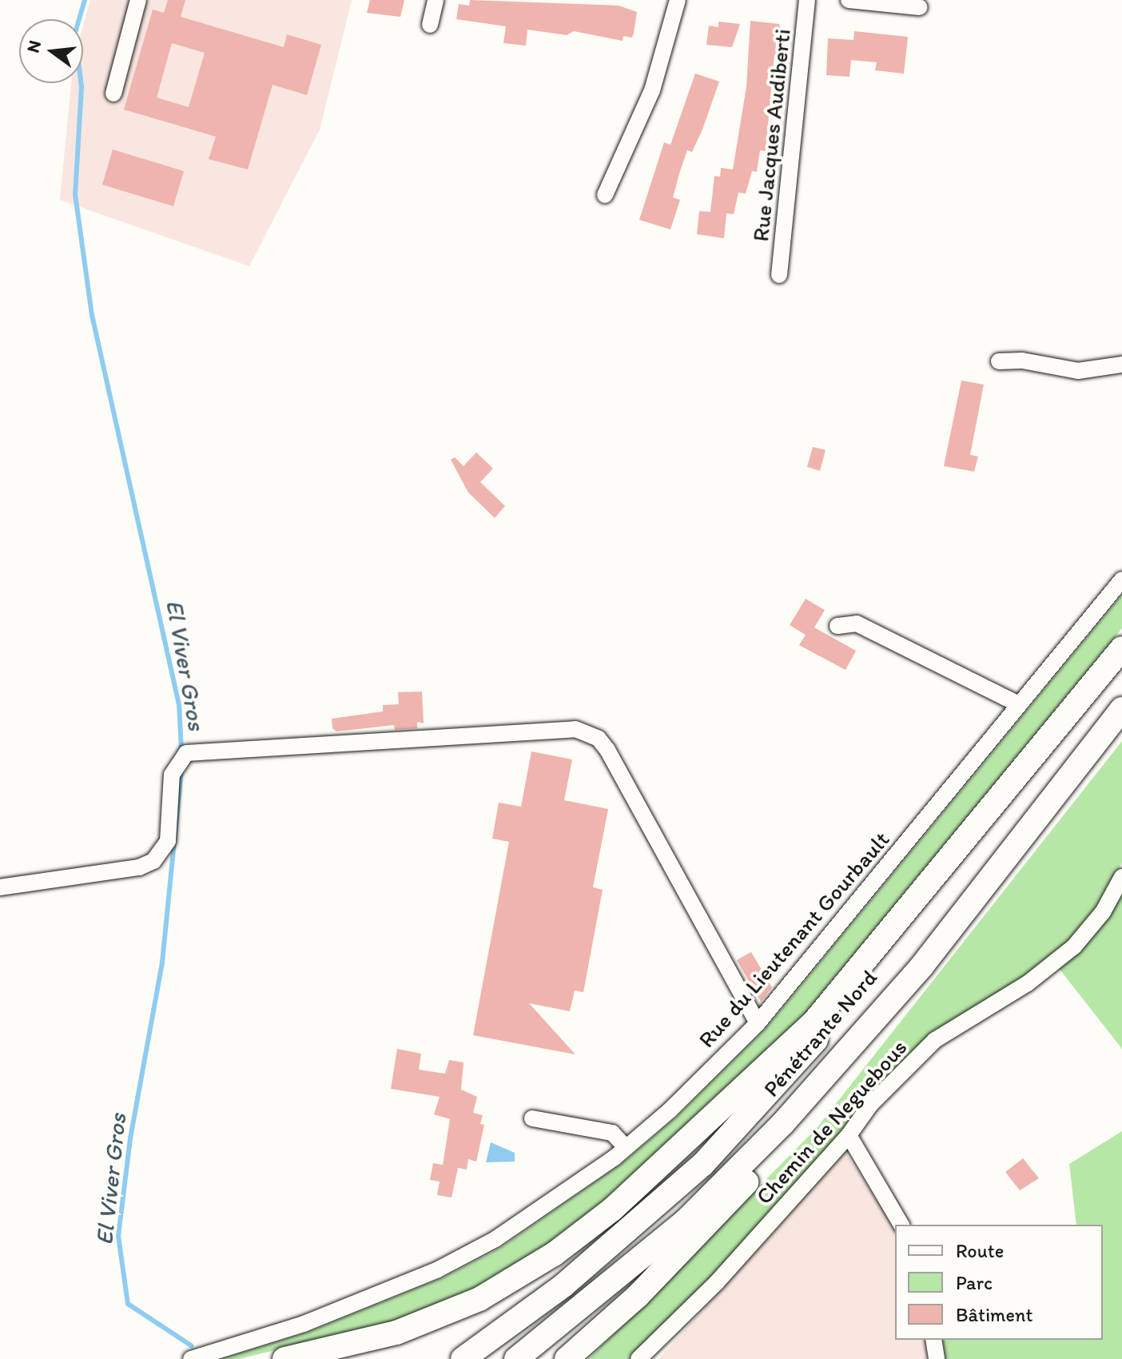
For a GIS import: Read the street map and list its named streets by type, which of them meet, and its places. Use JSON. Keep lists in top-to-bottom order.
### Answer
{
  "streets": {
    "highway": ["Pénétrante Nord"],
    "street": ["Rue Jacques Audiberti", "Rue du Lieutenant Gourbault", "Chemin de Neguebous"]
  },
  "water": ["El Viver Gros"],
  "legend": ["Route", "Parc", "Bâtiment"],
  "north": "left"
}
